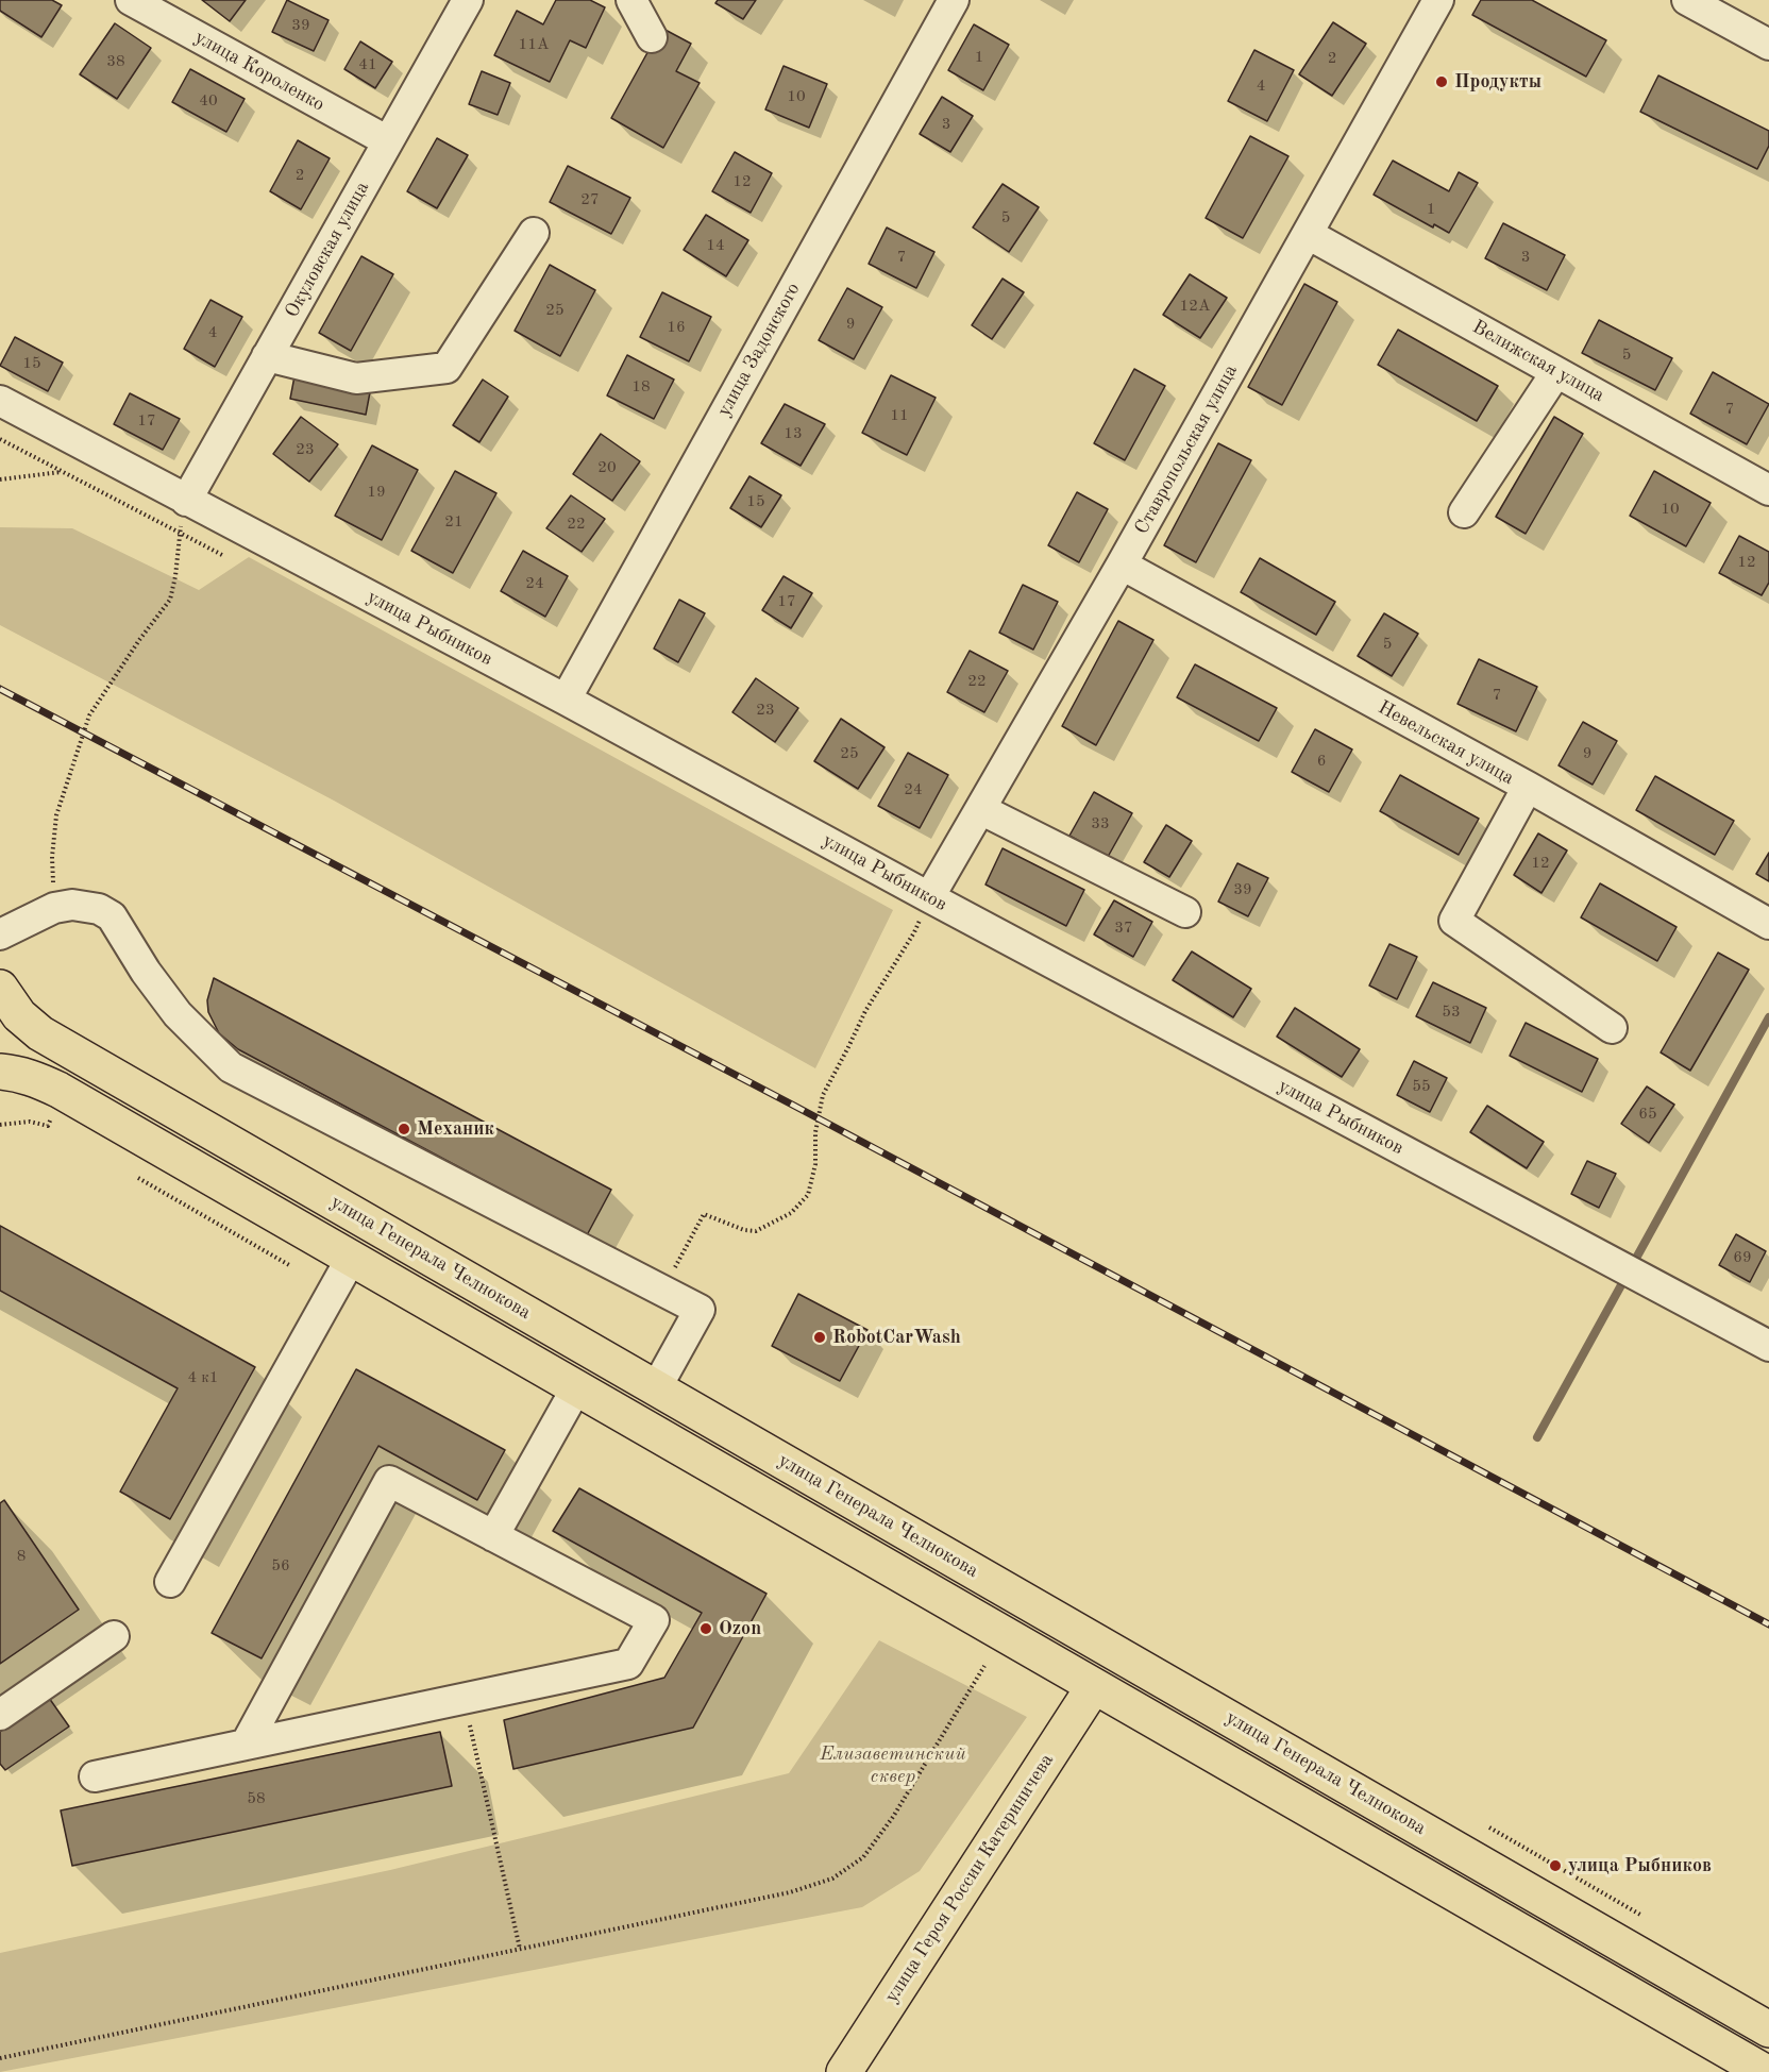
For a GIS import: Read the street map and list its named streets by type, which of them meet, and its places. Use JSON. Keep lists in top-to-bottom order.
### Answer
{
  "streets": {
    "main road": ["улица Генерала Челнокова", "улица Героя России Катериничева"],
    "street": [
      "улица Короленко",
      "Окуловская улица",
      "улица Задонского",
      "Велижская улица",
      "Ставропольская улица",
      "улица Рыбников",
      "Невельская улица"
    ]
  },
  "crossings": [
    ["улица Короленко", "Окуловская улица"],
    ["Окуловская улица", "улица Рыбников"],
    ["улица Задонского", "улица Рыбников"],
    ["Велижская улица", "Ставропольская улица"],
    ["Ставропольская улица", "улица Рыбников"],
    ["Ставропольская улица", "Невельская улица"],
    ["улица Генерала Челнокова", "улица Героя России Катериничева"]
  ],
  "parks": ["Елизаветинский сквер"],
  "places": [
    "Продукты",
    "Механик",
    "RobotCarWash",
    "Ozon",
    "улица Рыбников"
  ],
  "house_numbers": [
    "39",
    "11А",
    "1",
    "2",
    "38",
    "41",
    "4",
    "10",
    "40",
    "3",
    "2",
    "12",
    "27",
    "1",
    "5",
    "14",
    "7",
    "3",
    "12А",
    "25",
    "9",
    "16",
    "4",
    "5",
    "15",
    "18",
    "7",
    "11",
    "17",
    "13",
    "23",
    "20",
    "19",
    "15",
    "10",
    "21",
    "22",
    "12",
    "24",
    "17",
    "5",
    "22",
    "7",
    "23",
    "25",
    "9",
    "6",
    "24",
    "33",
    "12",
    "39",
    "37",
    "53",
    "55",
    "65",
    "69",
    "4 к1",
    "8",
    "56",
    "58"
  ]
}
